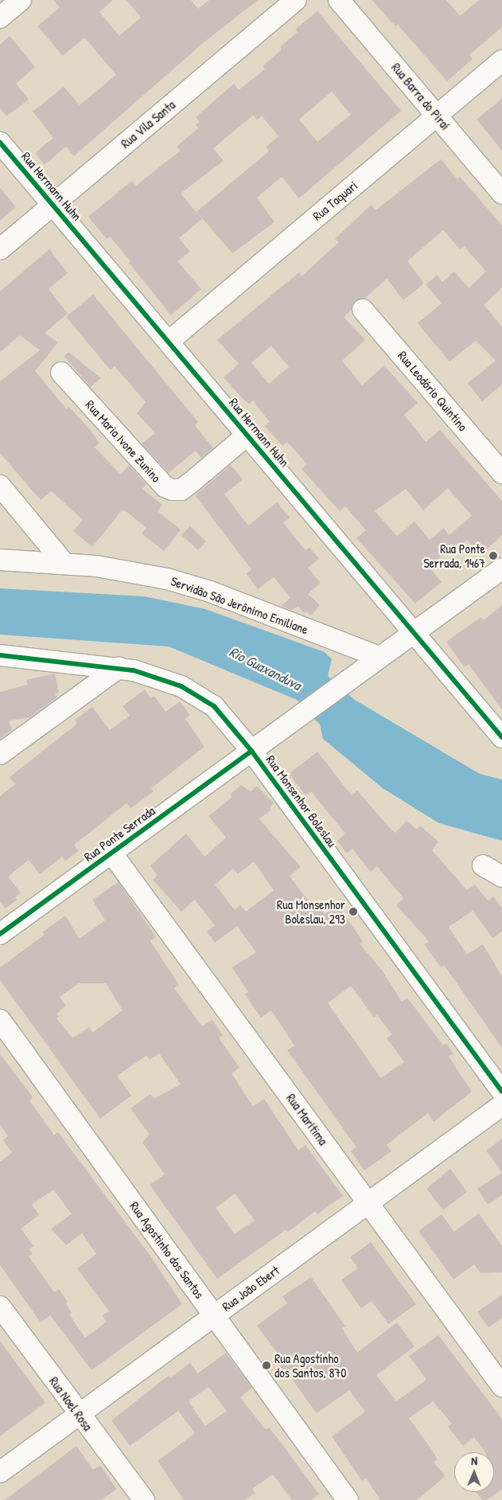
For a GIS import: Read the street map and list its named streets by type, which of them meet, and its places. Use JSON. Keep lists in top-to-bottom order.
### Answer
{
  "streets": {
    "street": [
      "Rua Barra do Piraí",
      "Rua Vila Santa",
      "Rua Hermann Huhn",
      "Rua Taquari",
      "Rua Leodório Quintino",
      "Rua Maria Ivone Zunino",
      "Servidão São Jerônimo Emiliane",
      "Rua Monsenhor Boleslau",
      "Rua Ponte Serrada",
      "Rua Marítima",
      "Rua Agostinho dos Santos",
      "Rua João Ebert",
      "Rua Noel Rosa"
    ]
  },
  "crossings": [
    ["Rua Barra do Piraí", "Rua Taquari"],
    ["Rua Vila Santa", "Rua Hermann Huhn"],
    ["Rua Hermann Huhn", "Rua Taquari"],
    ["Rua Hermann Huhn", "Rua Maria Ivone Zunino"],
    ["Rua Hermann Huhn", "Rua Ponte Serrada"],
    ["Servidão São Jerônimo Emiliane", "Rua Ponte Serrada"],
    ["Rua Monsenhor Boleslau", "Rua Ponte Serrada"],
    ["Rua Ponte Serrada", "Rua Marítima"],
    ["Rua Marítima", "Rua João Ebert"],
    ["Rua Agostinho dos Santos", "Rua João Ebert"],
    ["Rua João Ebert", "Rua Noel Rosa"]
  ],
  "water": ["Rio Guaxanduva"],
  "places": ["Rua Ponte Serrada, 1467", "Rua Monsenhor Boleslau, 293", "Rua Agostinho dos Santos, 870"],
  "north": "top"
}
